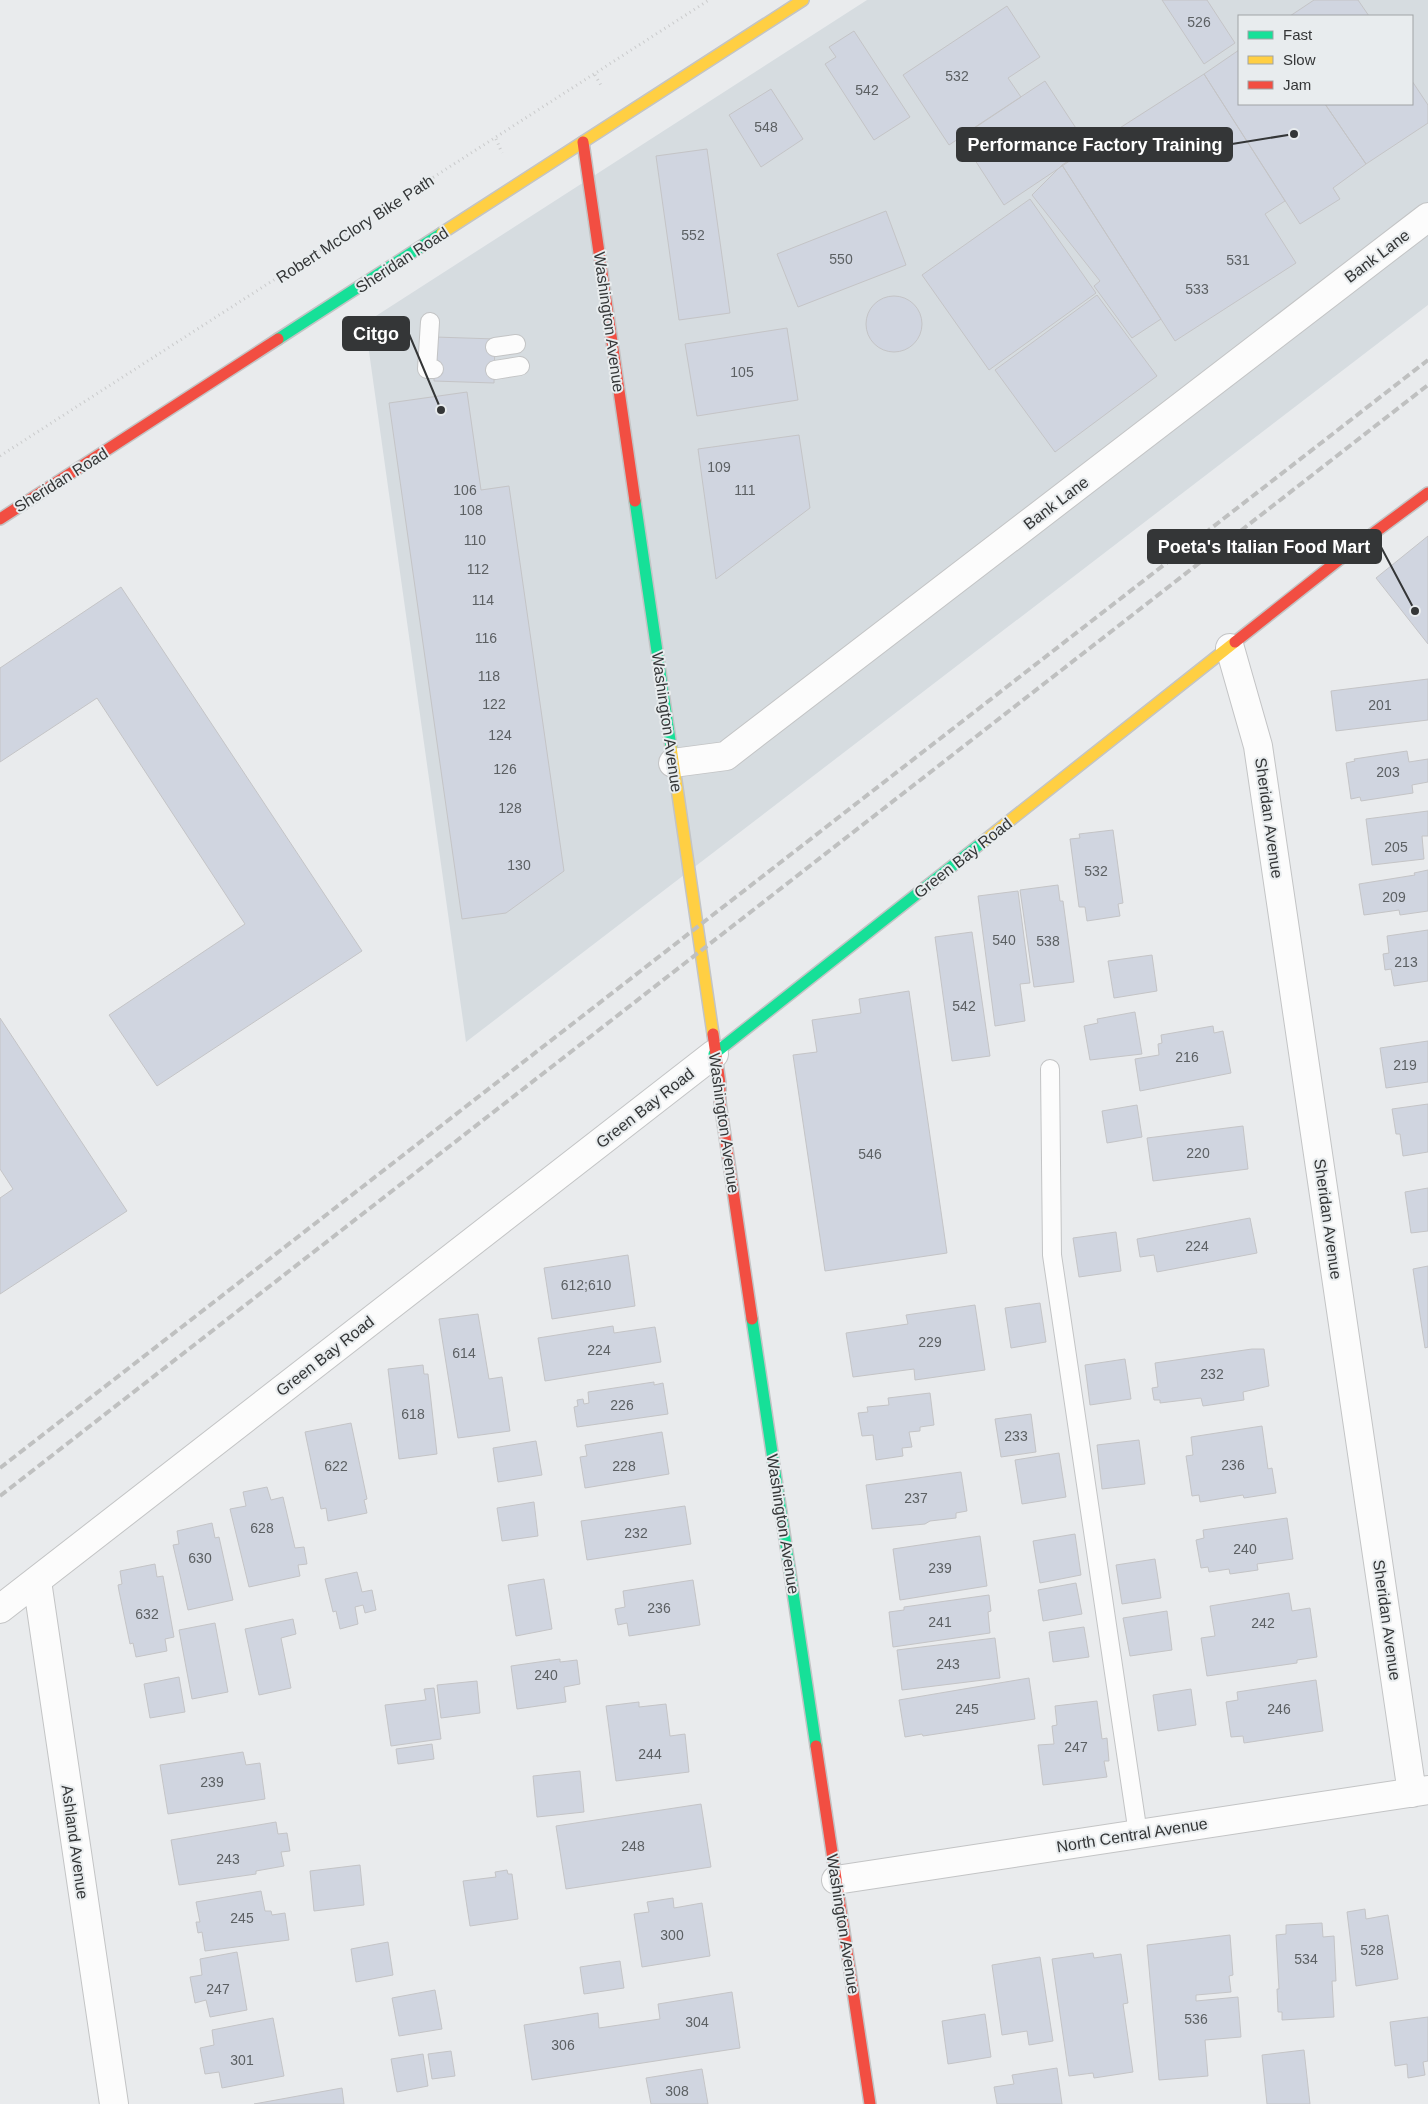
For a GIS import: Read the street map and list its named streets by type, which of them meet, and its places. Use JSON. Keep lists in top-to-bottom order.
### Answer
{
  "streets": {
    "street": [
      "Bank Lane",
      "Sheridan Road",
      "Washington Avenue",
      "Sheridan Avenue",
      "Green Bay Road",
      "North Central Avenue",
      "Ashland Avenue"
    ],
    "path": ["Robert McClory Bike Path"]
  },
  "crossings": [
    ["Bank Lane", "Washington Avenue"],
    ["Sheridan Road", "Washington Avenue"],
    ["Washington Avenue", "Green Bay Road"],
    ["Washington Avenue", "North Central Avenue"],
    ["Sheridan Avenue", "Green Bay Road"],
    ["Sheridan Avenue", "North Central Avenue"],
    ["Green Bay Road", "Ashland Avenue"]
  ],
  "places": ["Performance Factory Training", "Citgo", "Poeta's Italian Food Mart"],
  "house_numbers": [
    "526",
    "532",
    "542",
    "548",
    "552",
    "550",
    "531",
    "533",
    "105",
    "109",
    "106",
    "111",
    "108",
    "110",
    "112",
    "114",
    "116",
    "118",
    "122",
    "201",
    "124",
    "126",
    "203",
    "128",
    "205",
    "130",
    "532",
    "209",
    "540",
    "538",
    "213",
    "542",
    "216",
    "219",
    "220",
    "546",
    "224",
    "612;610",
    "229",
    "224",
    "614",
    "232",
    "226",
    "618",
    "233",
    "236",
    "622",
    "228",
    "237",
    "628",
    "232",
    "240",
    "630",
    "239",
    "236",
    "632",
    "241",
    "242",
    "243",
    "240",
    "245",
    "246",
    "247",
    "244",
    "239",
    "248",
    "243",
    "245",
    "300",
    "528",
    "534",
    "247",
    "536",
    "304",
    "306",
    "301",
    "308"
  ],
  "legend": ["Fast", "Slow", "Jam"]
}
